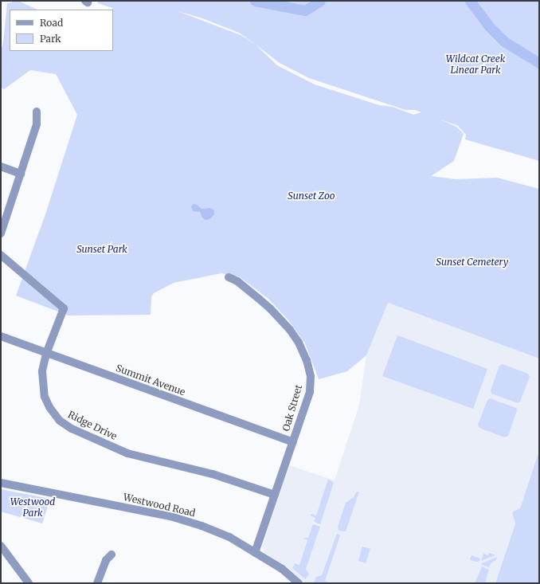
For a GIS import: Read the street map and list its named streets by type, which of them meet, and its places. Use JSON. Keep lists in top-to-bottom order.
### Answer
{
  "streets": {
    "street": [
      "Summit Avenue",
      "Oak Street",
      "Ridge Drive",
      "Westwood Road"
    ]
  },
  "crossings": [
    ["Summit Avenue", "Oak Street"],
    ["Summit Avenue", "Ridge Drive"],
    ["Oak Street", "Ridge Drive"],
    ["Oak Street", "Westwood Road"]
  ],
  "parks": [
    "Wildcat Creek Linear Park",
    "Sunset Zoo",
    "Sunset Park",
    "Sunset Cemetery",
    "Westwood Park"
  ],
  "legend": ["Road", "Park"]
}
